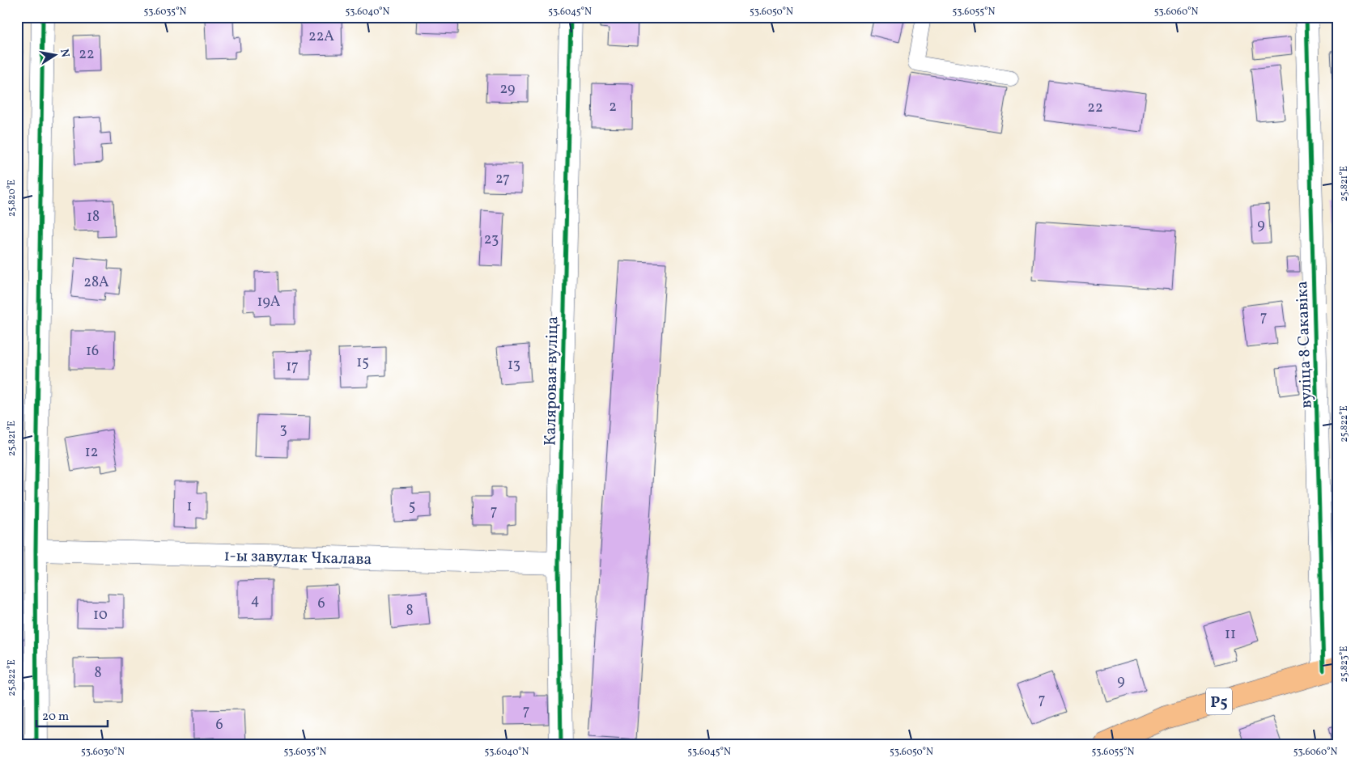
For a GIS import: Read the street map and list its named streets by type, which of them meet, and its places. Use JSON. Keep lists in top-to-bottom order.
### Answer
{
  "streets": {
    "main road": ["Р5"],
    "street": ["вуліца 8 Сакавіка", "Каляровая вуліца", "1-ы завулак Чкалава"]
  },
  "crossings": [
    ["вуліца 8 Сакавіка", "Р5"],
    ["Каляровая вуліца", "1-ы завулак Чкалава"]
  ],
  "house_numbers": [
    "22А",
    "22",
    "29",
    "2",
    "22",
    "27",
    "18",
    "9",
    "23",
    "28А",
    "19А",
    "7",
    "16",
    "15",
    "13",
    "17",
    "3",
    "12",
    "1",
    "5",
    "7",
    "4",
    "6",
    "8",
    "10",
    "11",
    "8",
    "9",
    "7",
    "7",
    "6"
  ],
  "scale_bar": "20 m",
  "north": "right",
  "coordinates": [
    "53.6035°N",
    "53.6040°N",
    "53.6045°N",
    "53.6050°N",
    "53.6055°N",
    "53.6060°N",
    "25.821°E",
    "25.820°E",
    "25.822°E",
    "25.823°E",
    "53.6030°N"
  ]
}
